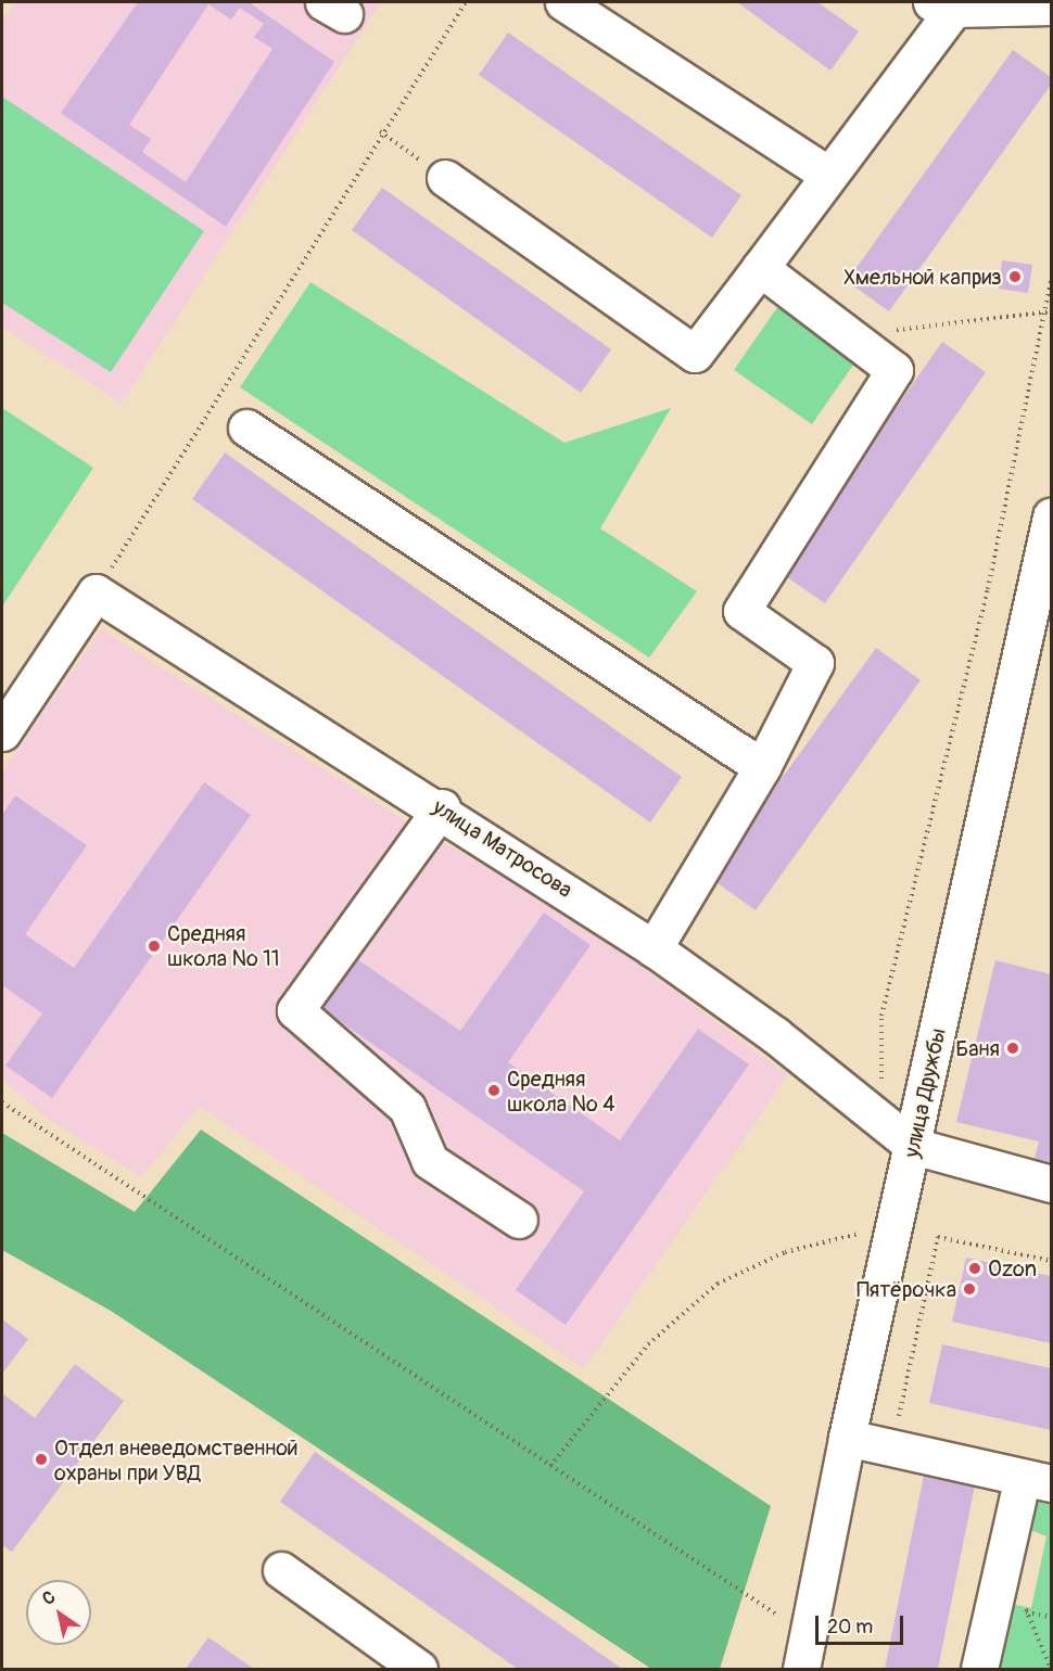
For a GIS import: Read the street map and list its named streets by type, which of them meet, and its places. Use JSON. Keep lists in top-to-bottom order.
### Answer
{
  "streets": {
    "street": ["улица Матросова", "улица Дружбы"]
  },
  "crossings": [
    ["улица Матросова", "улица Дружбы"]
  ],
  "places": [
    "Хмельной каприз",
    "Средняя школа № 11",
    "Баня",
    "Средняя школа № 4",
    "Ozon",
    "Пятёрочка",
    "Отдел вневедомственной охраны при УВД"
  ],
  "scale_bar": "20 m",
  "north": "top left"
}
